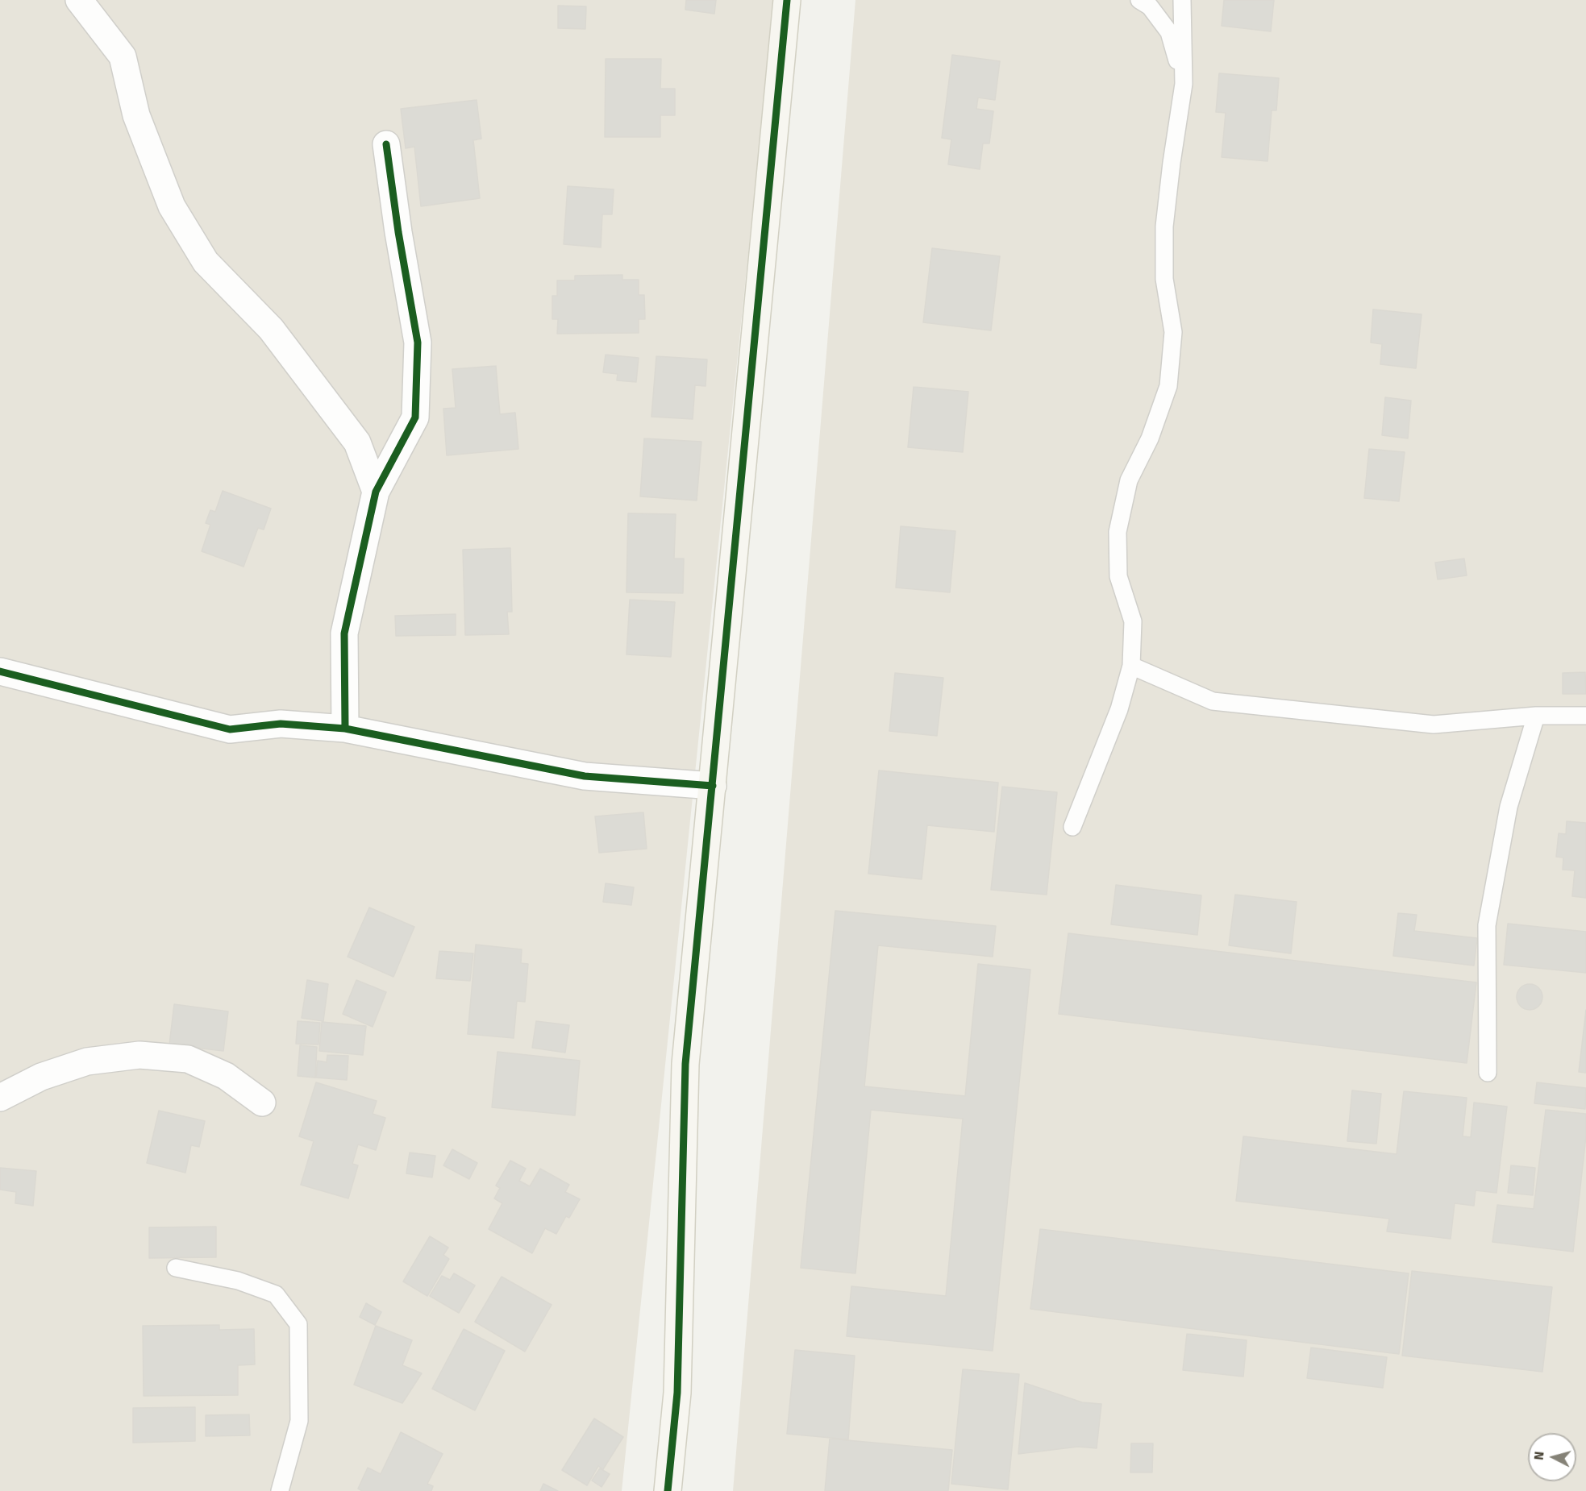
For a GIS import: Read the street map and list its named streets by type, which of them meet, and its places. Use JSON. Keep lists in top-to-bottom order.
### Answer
{
  "north": "left"
}
